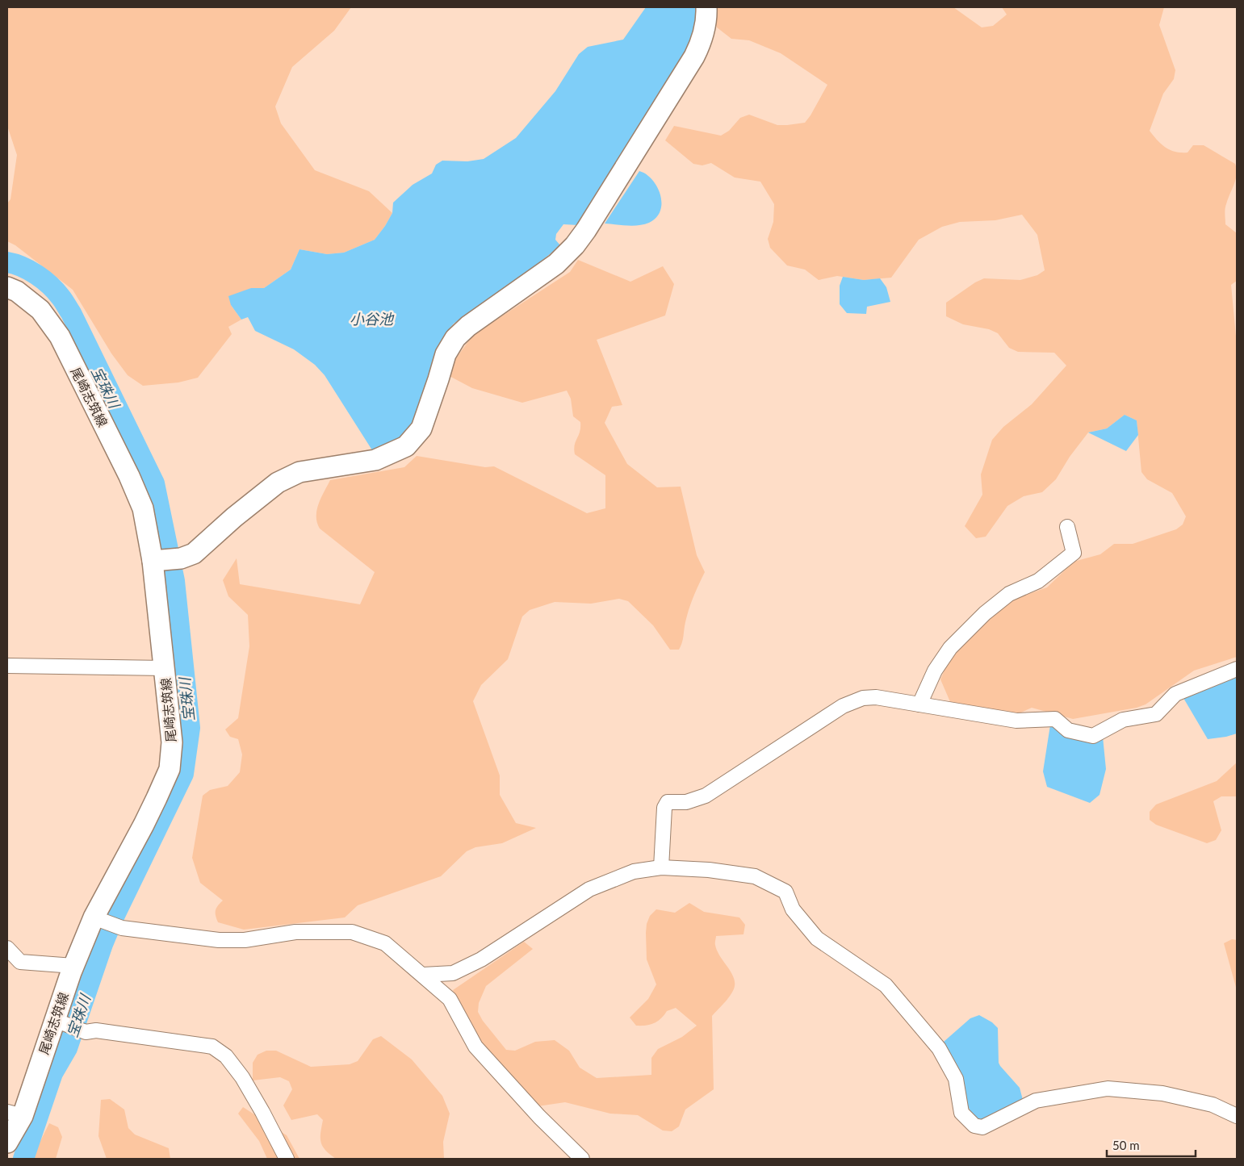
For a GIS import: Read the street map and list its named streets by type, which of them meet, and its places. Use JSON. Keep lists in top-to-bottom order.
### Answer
{
  "streets": {
    "main road": ["尾崎志筑線"]
  },
  "water": ["小谷池", "宝珠川"],
  "scale_bar": "50 m"
}
